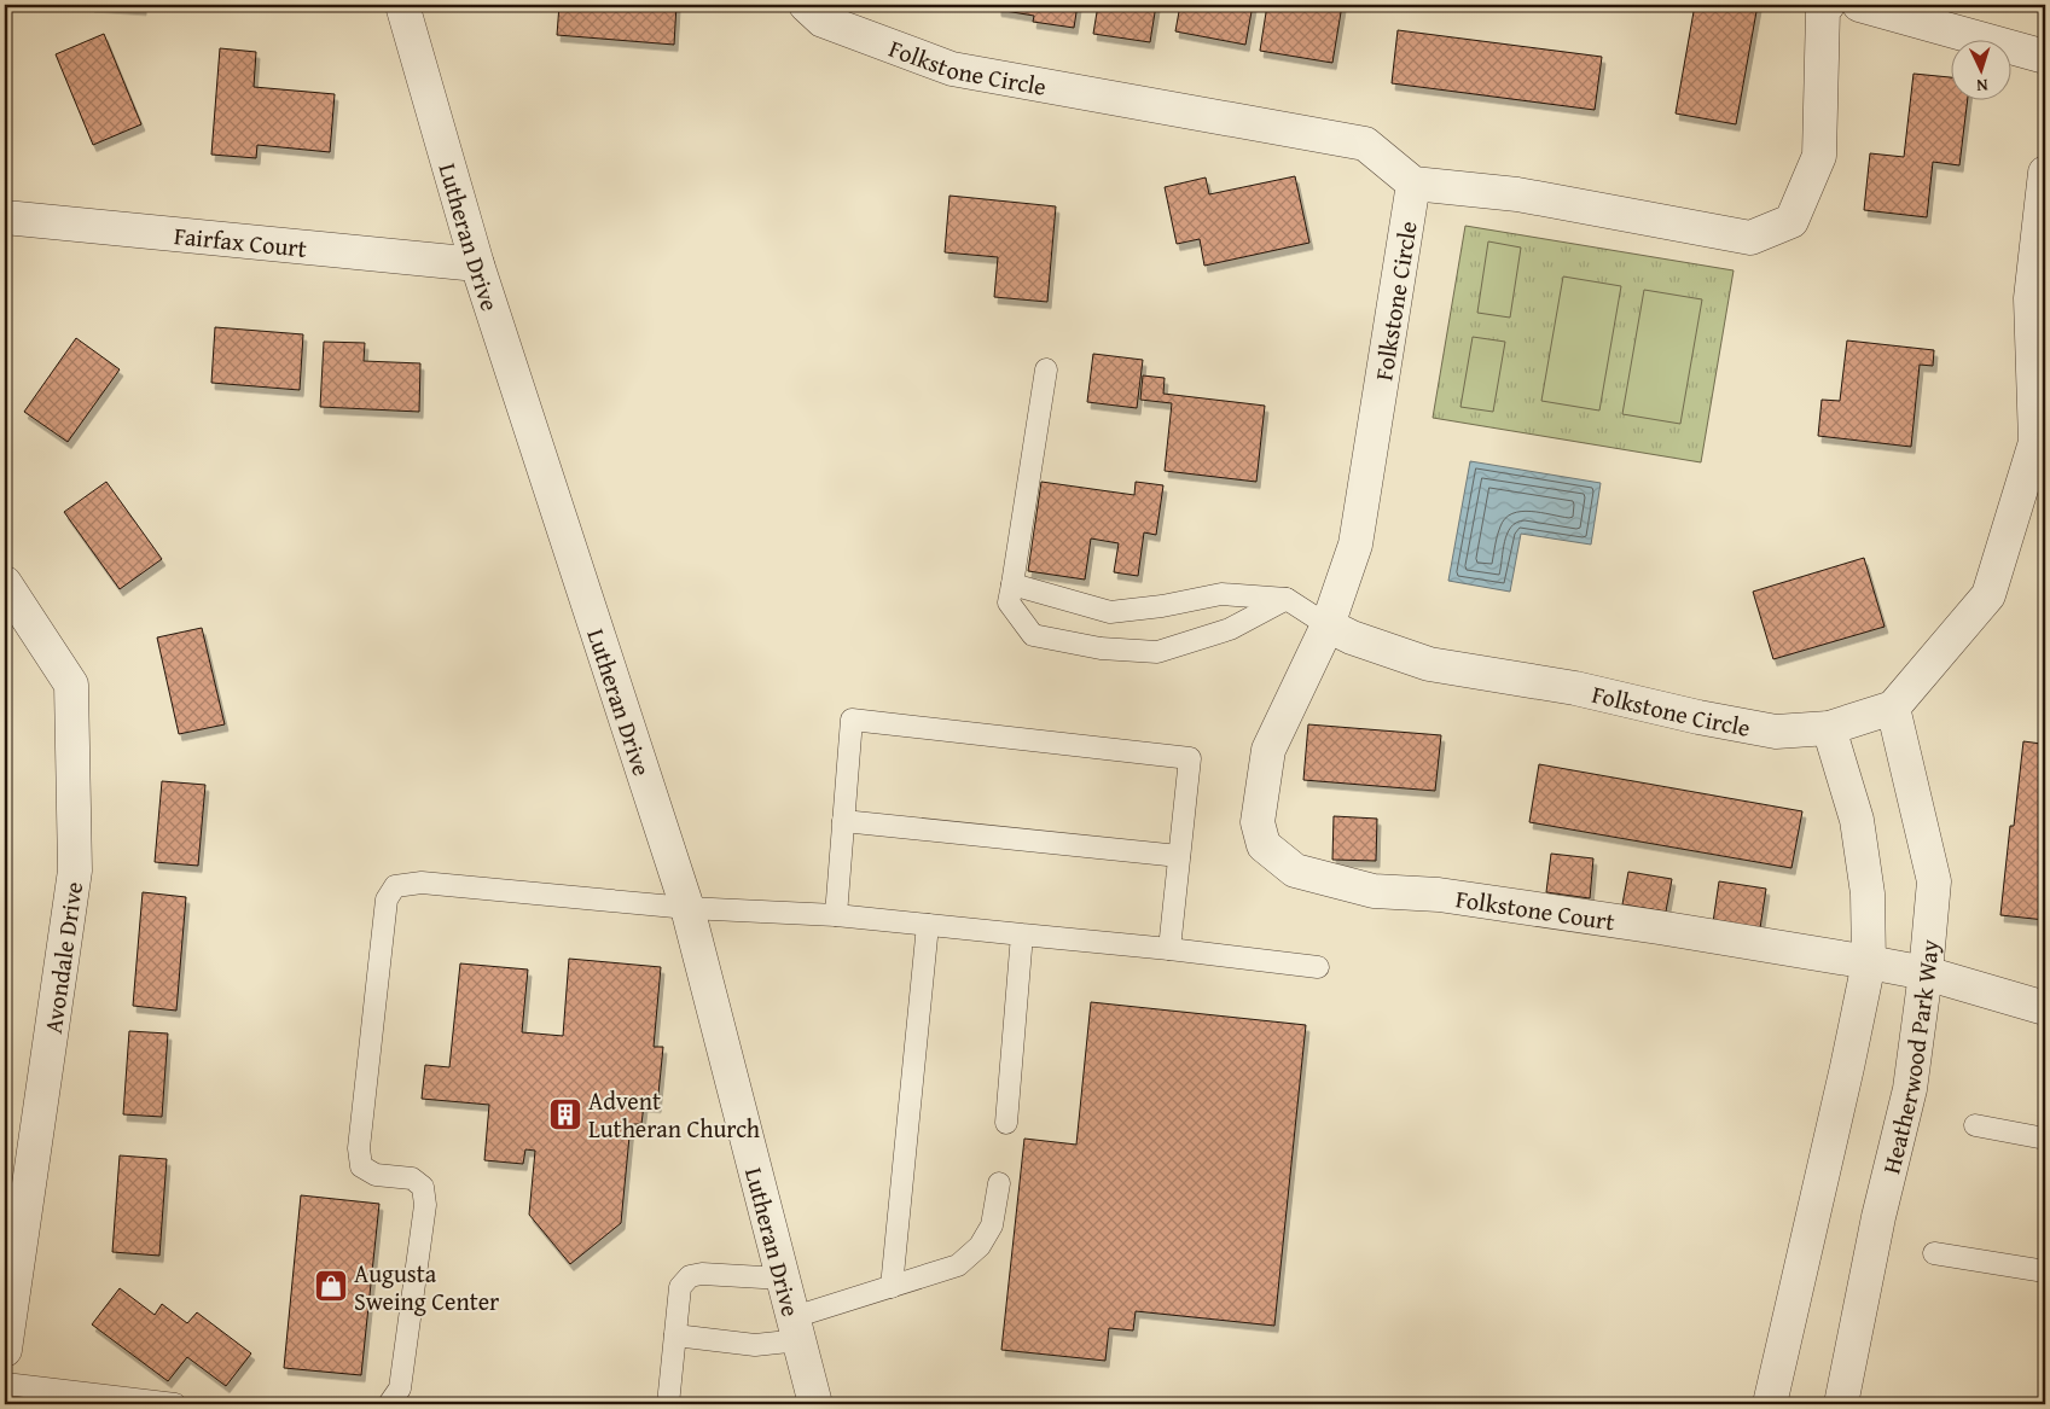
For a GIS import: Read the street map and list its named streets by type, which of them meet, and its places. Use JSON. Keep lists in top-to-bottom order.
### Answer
{
  "streets": {
    "street": [
      "Folkstone Circle",
      "Lutheran Drive",
      "Fairfax Court",
      "Folkstone Court",
      "Avondale Drive",
      "Heatherwood Park Way"
    ]
  },
  "crossings": [
    ["Folkstone Circle", "Folkstone Court"],
    ["Folkstone Circle", "Heatherwood Park Way"],
    ["Lutheran Drive", "Fairfax Court"],
    ["Folkstone Court", "Heatherwood Park Way"]
  ],
  "places": {
    "building": ["Advent Lutheran Church"],
    "shop": ["Augusta Sweing Center"]
  },
  "north": "bottom"
}
